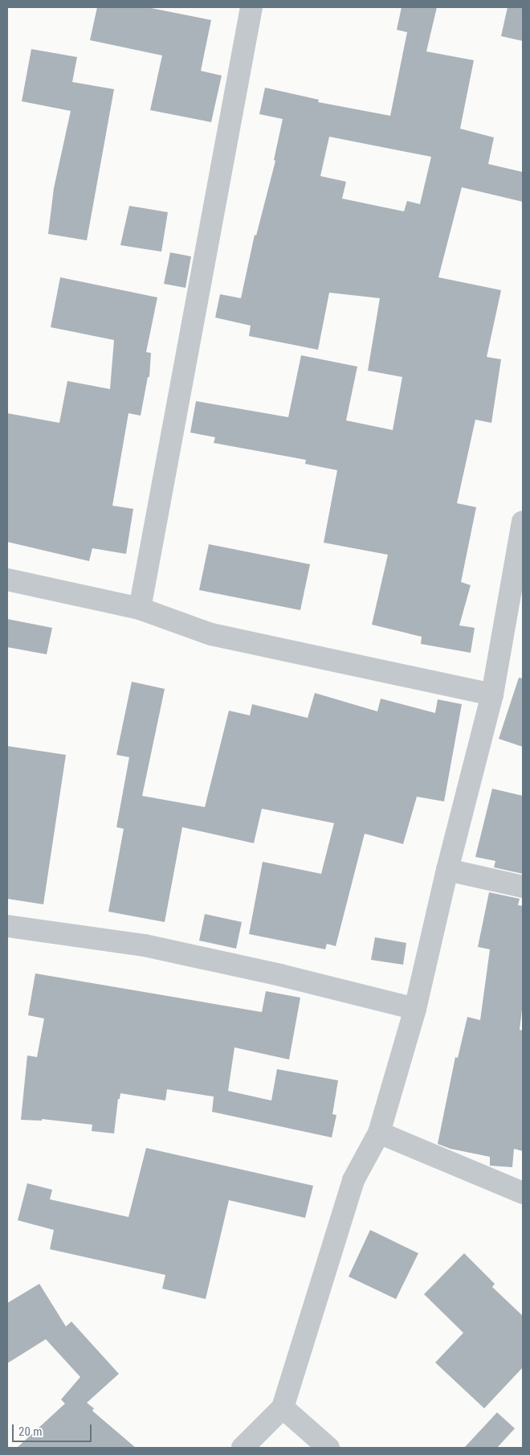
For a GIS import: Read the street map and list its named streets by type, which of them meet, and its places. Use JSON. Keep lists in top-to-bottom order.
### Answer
{
  "scale_bar": "20 m"
}
